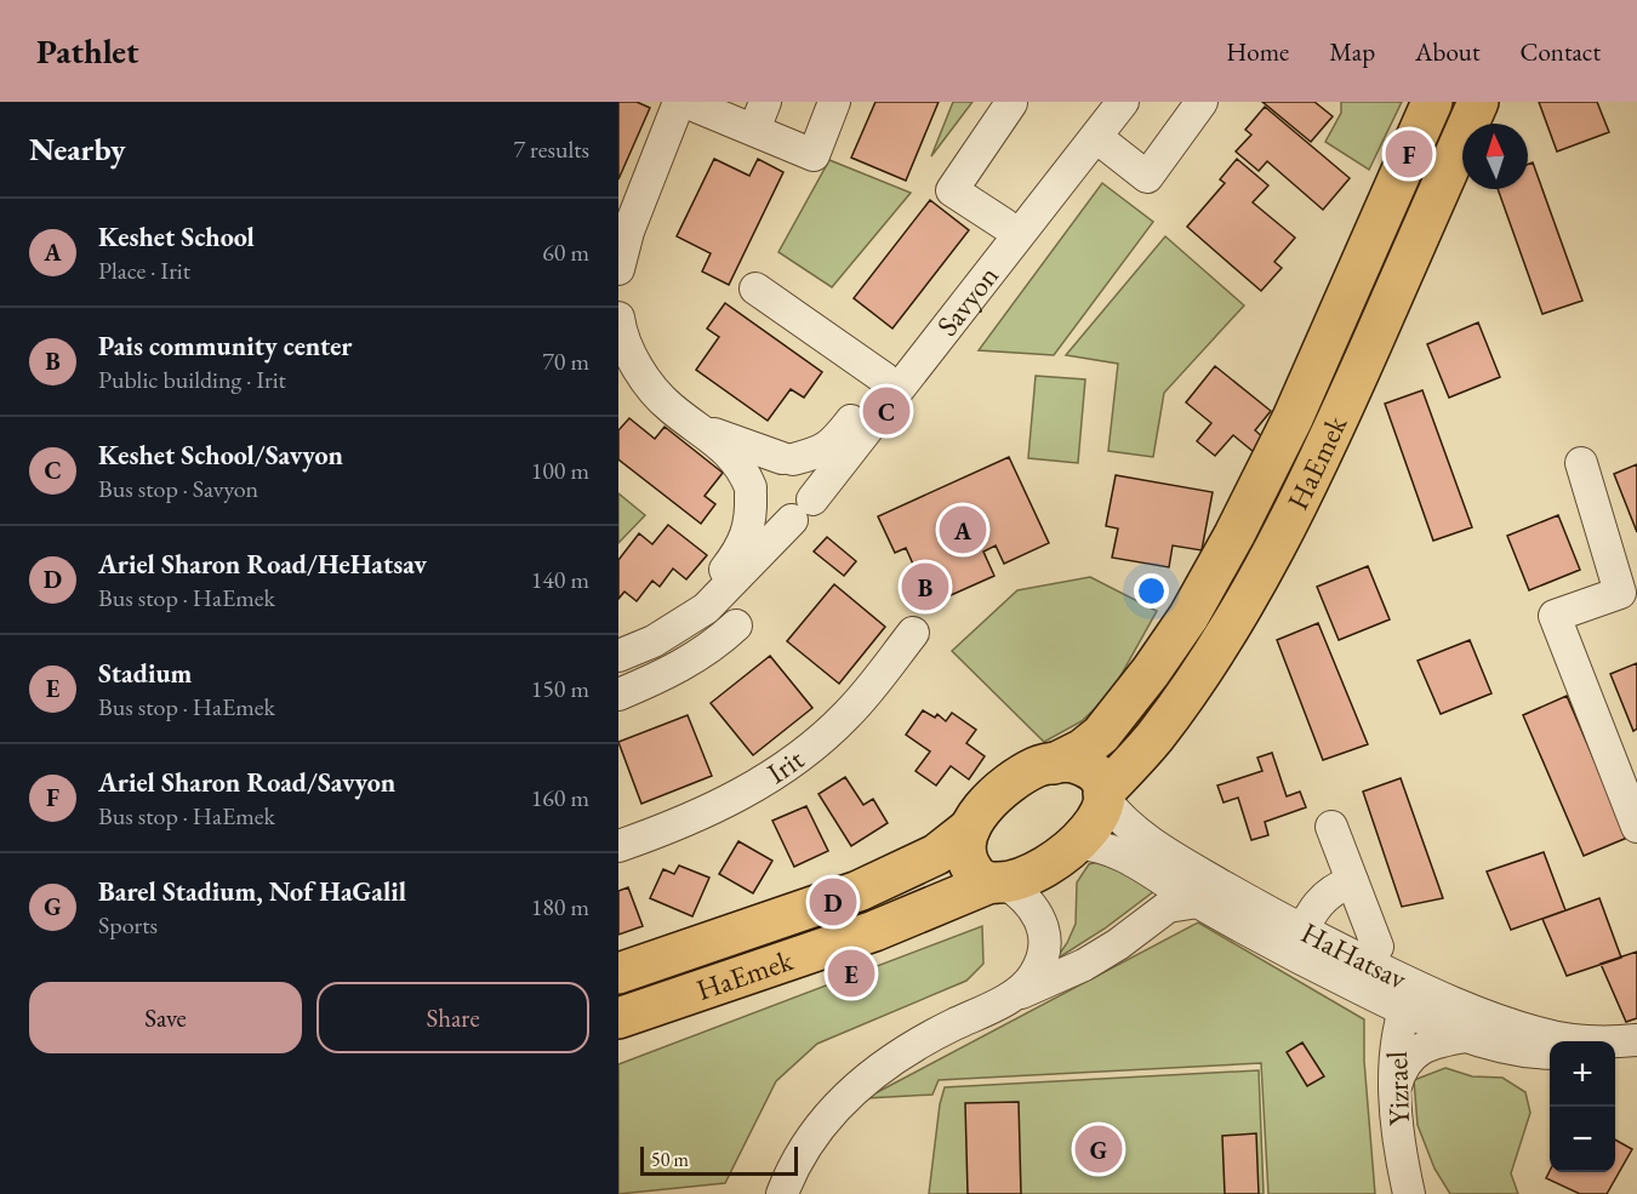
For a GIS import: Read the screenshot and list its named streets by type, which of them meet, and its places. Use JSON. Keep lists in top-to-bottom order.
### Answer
{
  "streets": {
    "main road": ["HaEmek"],
    "street": [
      "Savyon",
      "Irit",
      "HaHatsav",
      "Yizrael"
    ]
  },
  "crossings": [
    ["HaEmek", "HaHatsav"],
    ["HaHatsav", "Yizrael"]
  ],
  "scale_bar": "50 m",
  "north": "top",
  "page": {
    "header": "Pathlet",
    "nav": [
      "Home",
      "Map",
      "About",
      "Contact"
    ],
    "heading": ["Nearby", "7 results"],
    "pins": [
      "F",
      "C",
      "A",
      "B",
      "D",
      "E",
      "G"
    ],
    "list": [
      {
        "mark": "A",
        "name": "Keshet School",
        "note": "Place · Irit",
        "value": "60 m"
      },
      {
        "mark": "B",
        "name": "Pais community center",
        "note": "Public building · Irit",
        "value": "70 m"
      },
      {
        "mark": "C",
        "name": "Keshet School/Savyon",
        "note": "Bus stop · Savyon",
        "value": "100 m"
      },
      {
        "mark": "D",
        "name": "Ariel Sharon Road/HeHatsav",
        "note": "Bus stop · HaEmek",
        "value": "140 m"
      },
      {
        "mark": "E",
        "name": "Stadium",
        "note": "Bus stop · HaEmek",
        "value": "150 m"
      },
      {
        "mark": "F",
        "name": "Ariel Sharon Road/Savyon",
        "note": "Bus stop · HaEmek",
        "value": "160 m"
      },
      {
        "mark": "G",
        "name": "Barel Stadium, Nof HaGalil",
        "note": "Sports",
        "value": "180 m"
      }
    ],
    "buttons": ["Save", "Share"],
    "map_buttons": ["+", "−"],
    "scale": "50 m"
  }
}
